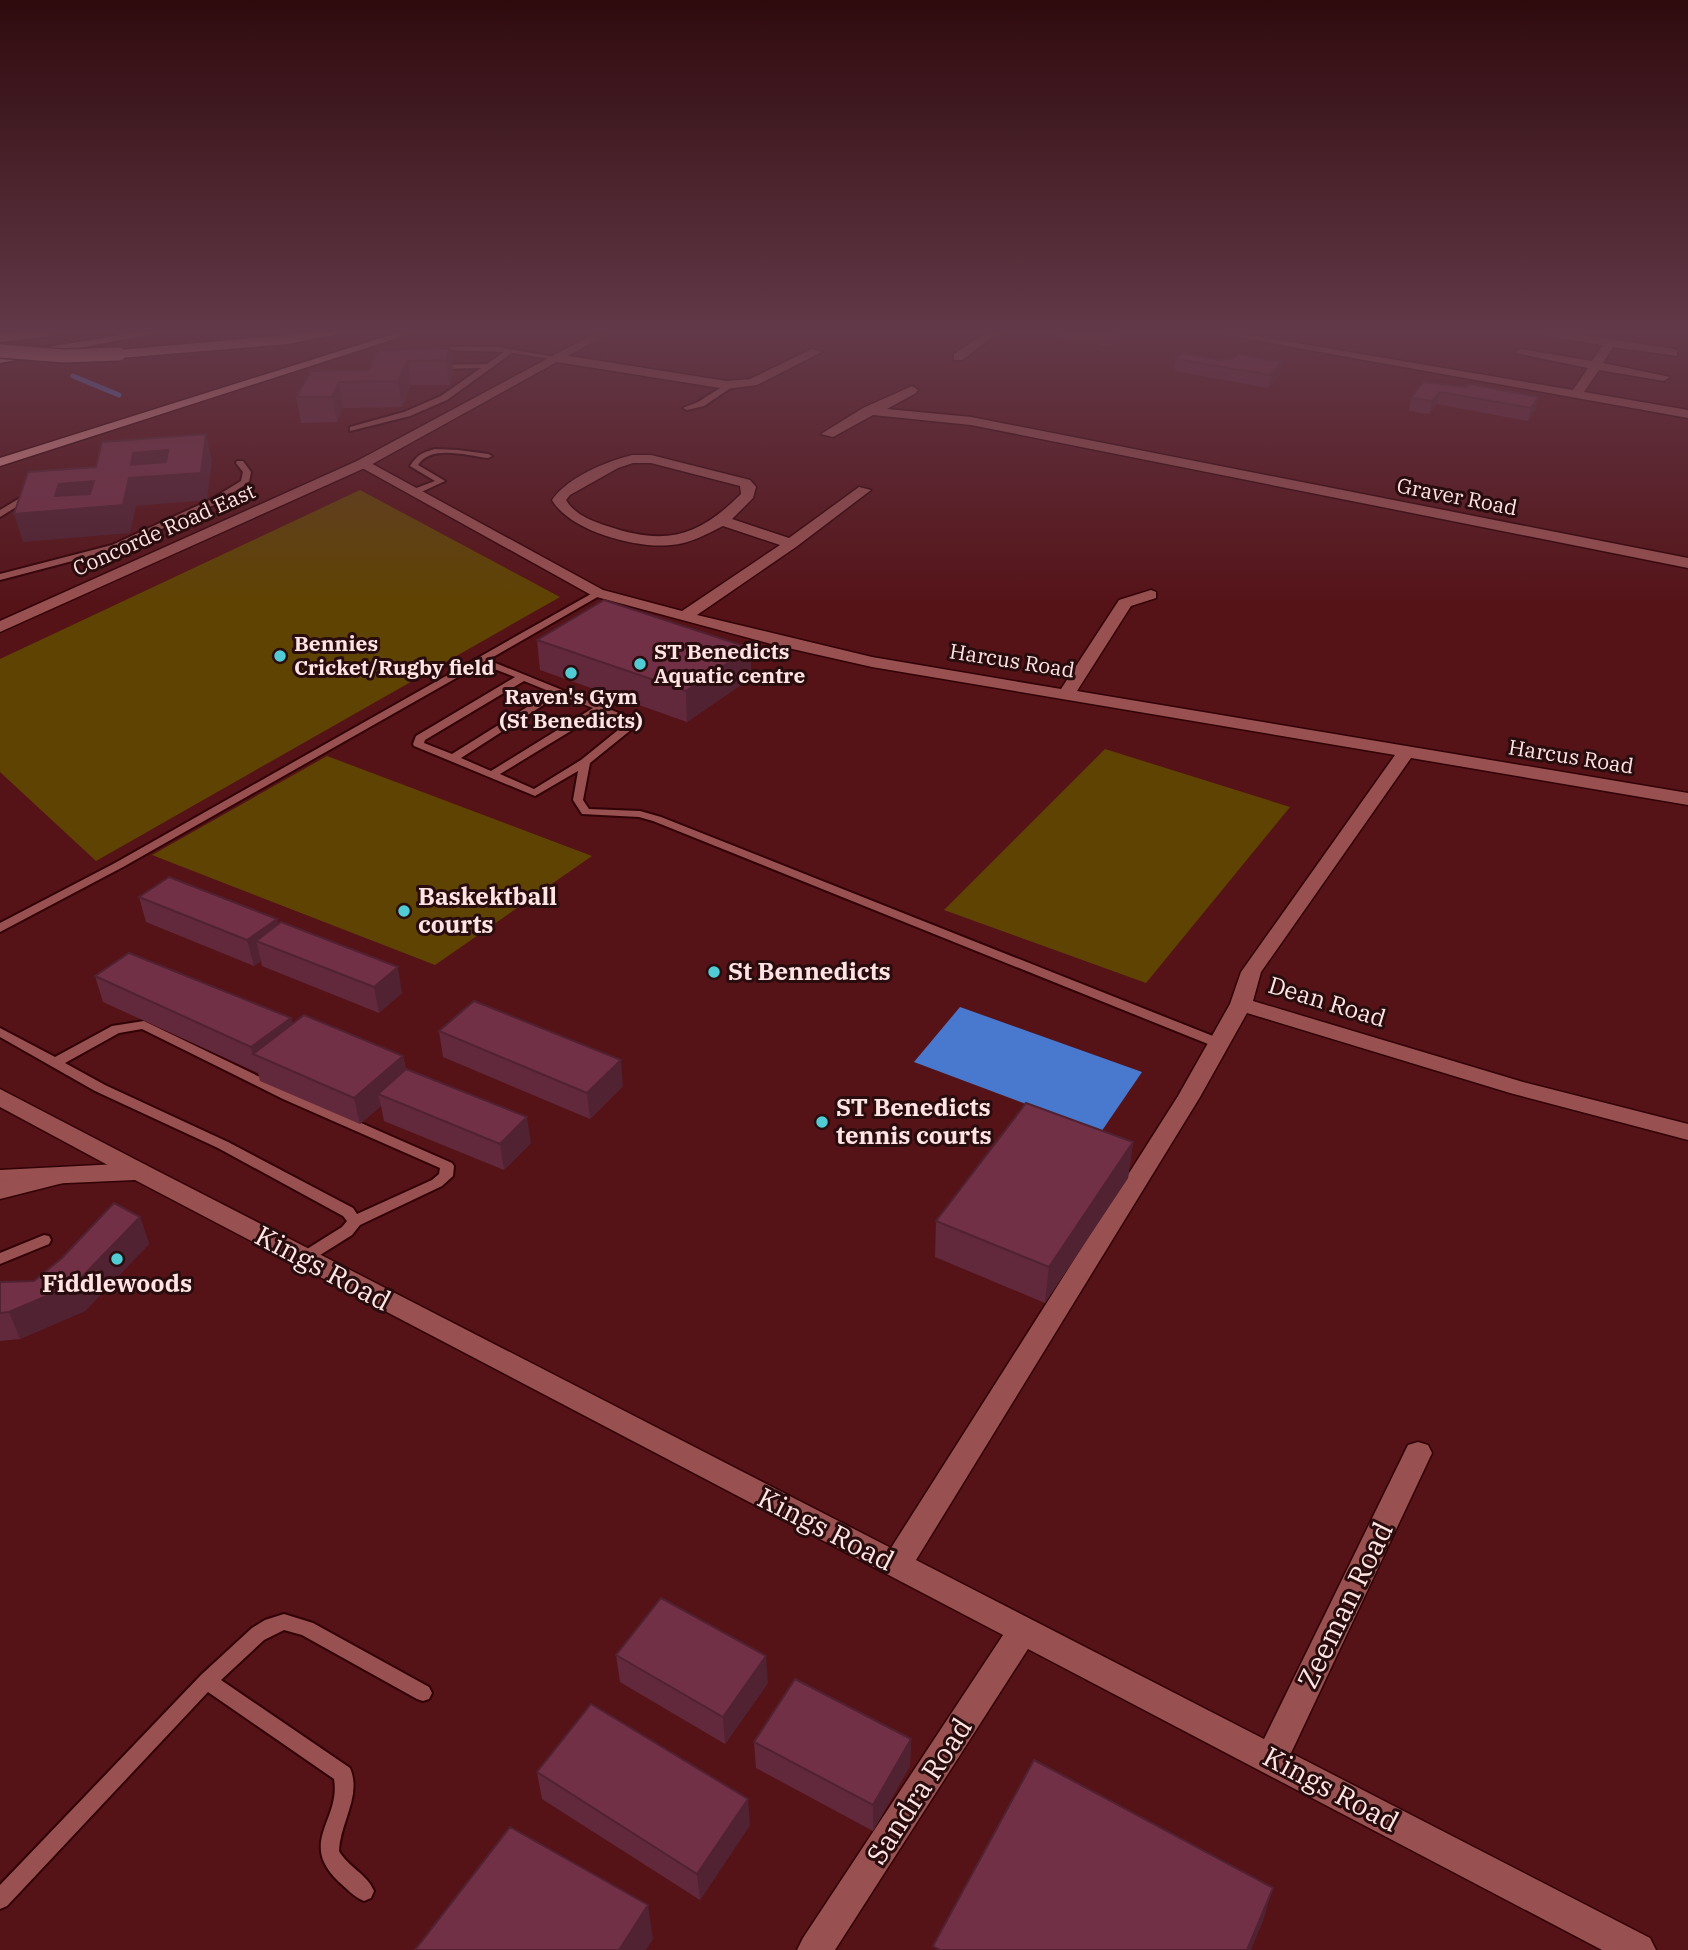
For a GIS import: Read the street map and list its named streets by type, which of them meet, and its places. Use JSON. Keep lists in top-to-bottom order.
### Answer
{
  "streets": {
    "street": [
      "Graver Road",
      "Concorde Road East",
      "Harcus Road",
      "Dean Road",
      "Kings Road",
      "Zeeman Road",
      "Sandra Road"
    ]
  },
  "crossings": [
    ["Concorde Road East", "Harcus Road"],
    ["Harcus Road", "Dean Road"],
    ["Kings Road", "Zeeman Road"],
    ["Kings Road", "Sandra Road"]
  ],
  "places": [
    "Bennies Cricket/Rugby field",
    "ST Benedicts Aquatic centre",
    "Raven's Gym (St Benedicts)",
    "Baskektball courts",
    "St Bennedicts",
    "ST Benedicts tennis courts",
    "Fiddlewoods"
  ]
}
